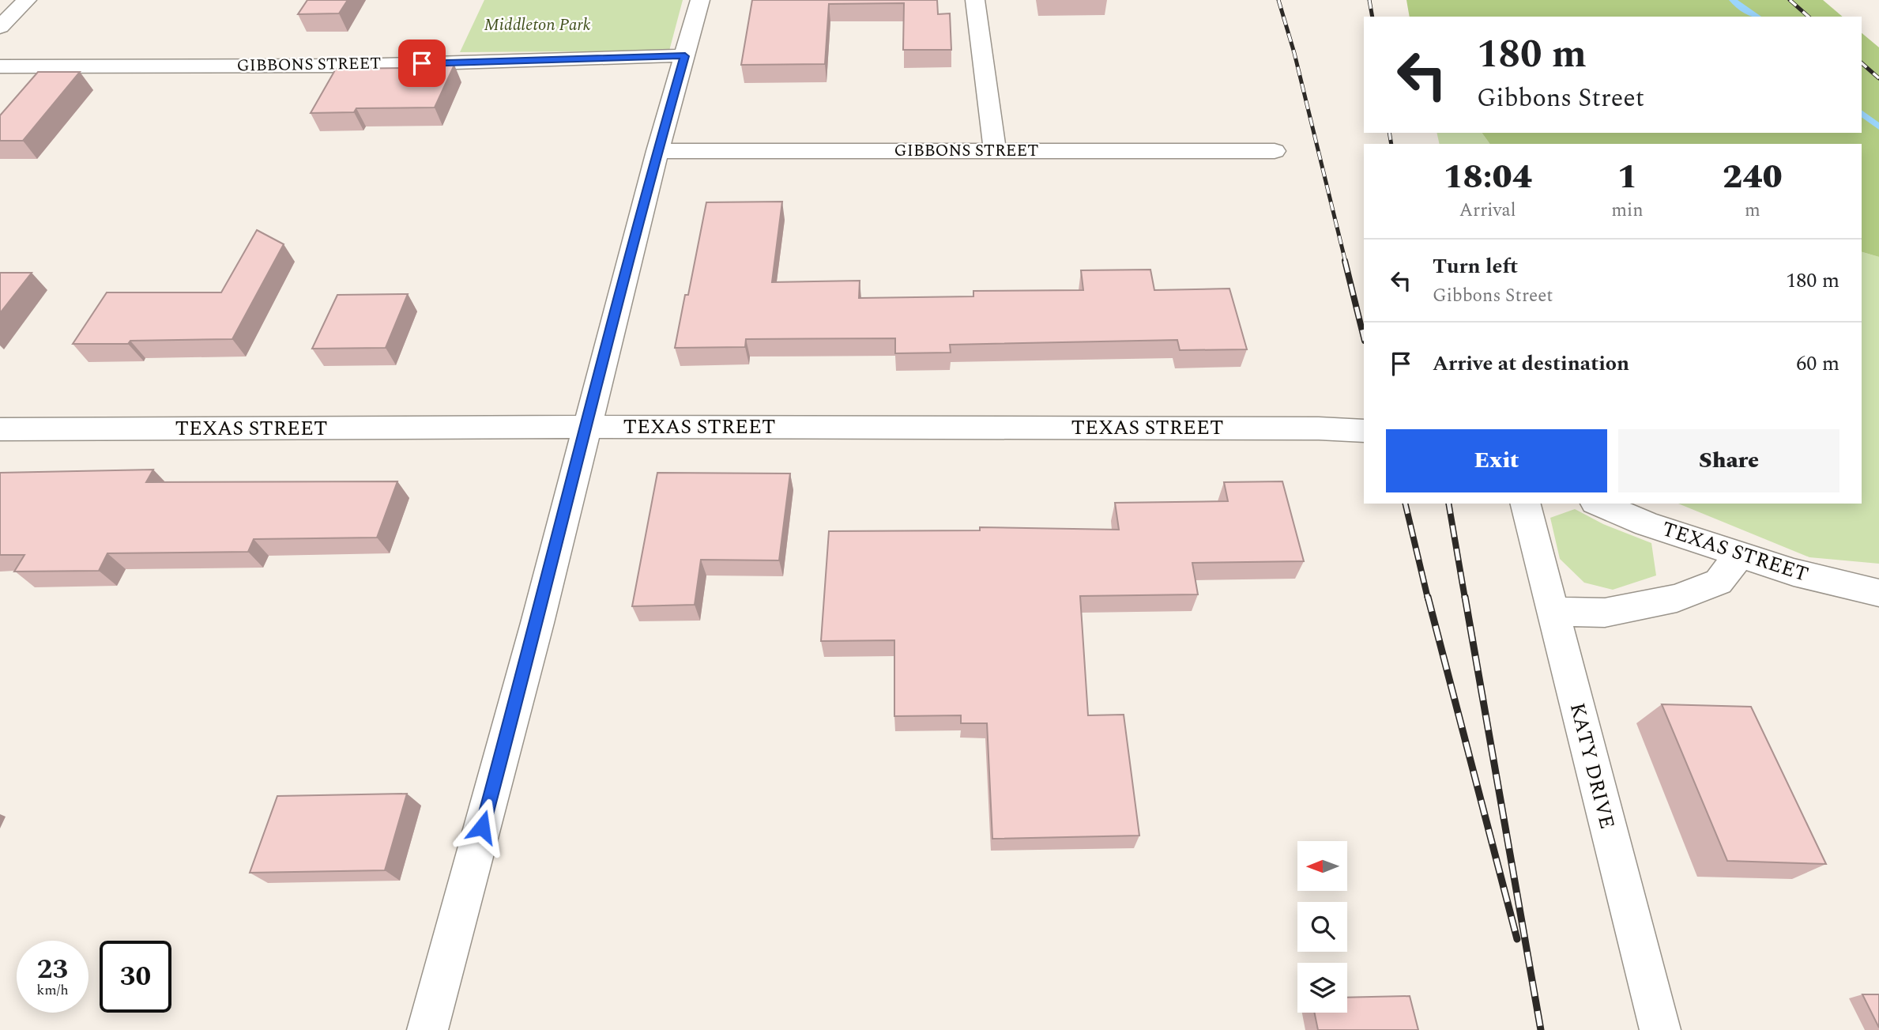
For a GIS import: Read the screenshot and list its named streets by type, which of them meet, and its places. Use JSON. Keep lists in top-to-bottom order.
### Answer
{
  "streets": {
    "street": ["GIBBONS STREET", "TEXAS STREET", "KATY DRIVE"]
  },
  "parks": ["Middleton Park"],
  "north": "left",
  "page": {
    "turn": ["180 m", "Gibbons Street"],
    "eta": [
      "18:04",
      "Arrival",
      "1",
      "min",
      "240",
      "m"
    ],
    "list": [
      {
        "name": "Turn left",
        "note": "Gibbons Street",
        "value": "180 m"
      },
      {
        "name": "Arrive at destination",
        "value": "60 m"
      }
    ],
    "buttons": ["Exit", "Share"],
    "speed": "23 km/h",
    "limit": "30"
  }
}
